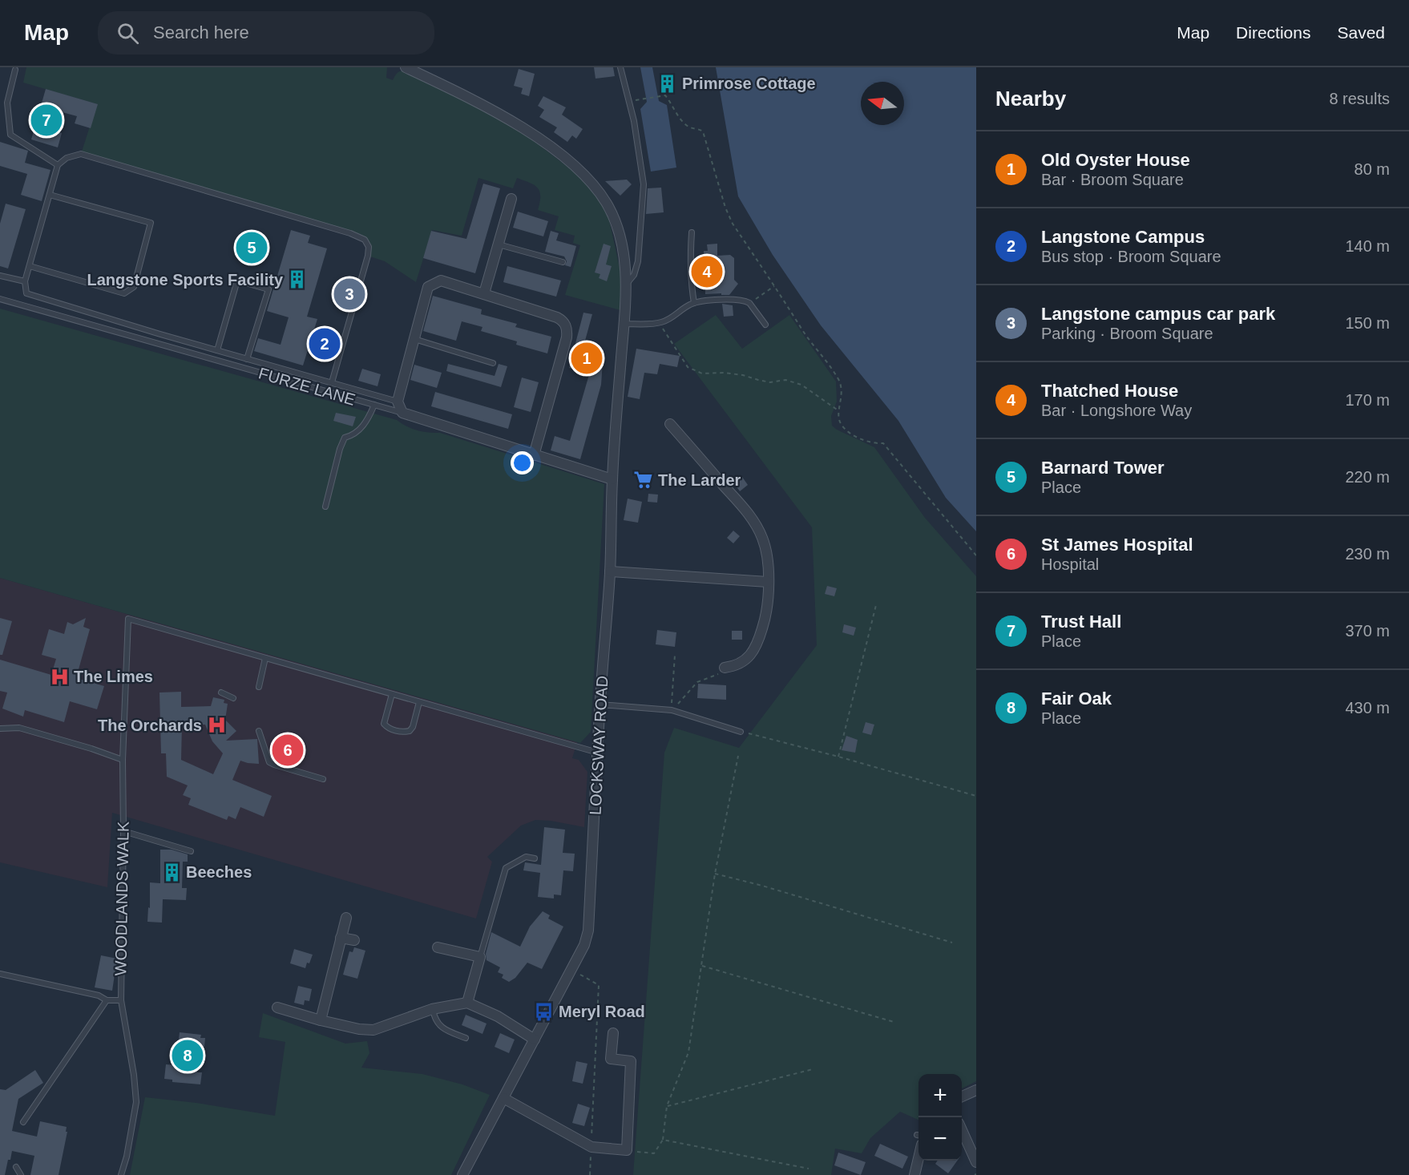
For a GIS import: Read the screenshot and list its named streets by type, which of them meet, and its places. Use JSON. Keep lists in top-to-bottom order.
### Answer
{
  "streets": {
    "street": ["FURZE LANE", "LOCKSWAY ROAD"],
    "lane": ["WOODLANDS WALK"]
  },
  "crossings": [
    ["FURZE LANE", "LOCKSWAY ROAD"]
  ],
  "places": {
    "building": ["Primrose Cottage", "Langstone Sports Facility", "Beeches"],
    "supermarket": ["The Larder"],
    "hospital": ["The Limes", "The Orchards"],
    "bus stop": ["Meryl Road"]
  },
  "north": "left",
  "page": {
    "header": "Map",
    "search": "Search here",
    "nav": ["Map", "Directions", "Saved"],
    "heading": ["Nearby", "8 results"],
    "pins": [
      "7",
      "5",
      "4",
      "3",
      "2",
      "1",
      "6",
      "8"
    ],
    "list": [
      {
        "mark": "1",
        "name": "Old Oyster House",
        "note": "Bar · Broom Square",
        "value": "80 m"
      },
      {
        "mark": "2",
        "name": "Langstone Campus",
        "note": "Bus stop · Broom Square",
        "value": "140 m"
      },
      {
        "mark": "3",
        "name": "Langstone campus car park",
        "note": "Parking · Broom Square",
        "value": "150 m"
      },
      {
        "mark": "4",
        "name": "Thatched House",
        "note": "Bar · Longshore Way",
        "value": "170 m"
      },
      {
        "mark": "5",
        "name": "Barnard Tower",
        "note": "Place",
        "value": "220 m"
      },
      {
        "mark": "6",
        "name": "St James Hospital",
        "note": "Hospital",
        "value": "230 m"
      },
      {
        "mark": "7",
        "name": "Trust Hall",
        "note": "Place",
        "value": "370 m"
      },
      {
        "mark": "8",
        "name": "Fair Oak",
        "note": "Place",
        "value": "430 m"
      }
    ],
    "map_buttons": ["+", "−"]
  }
}
